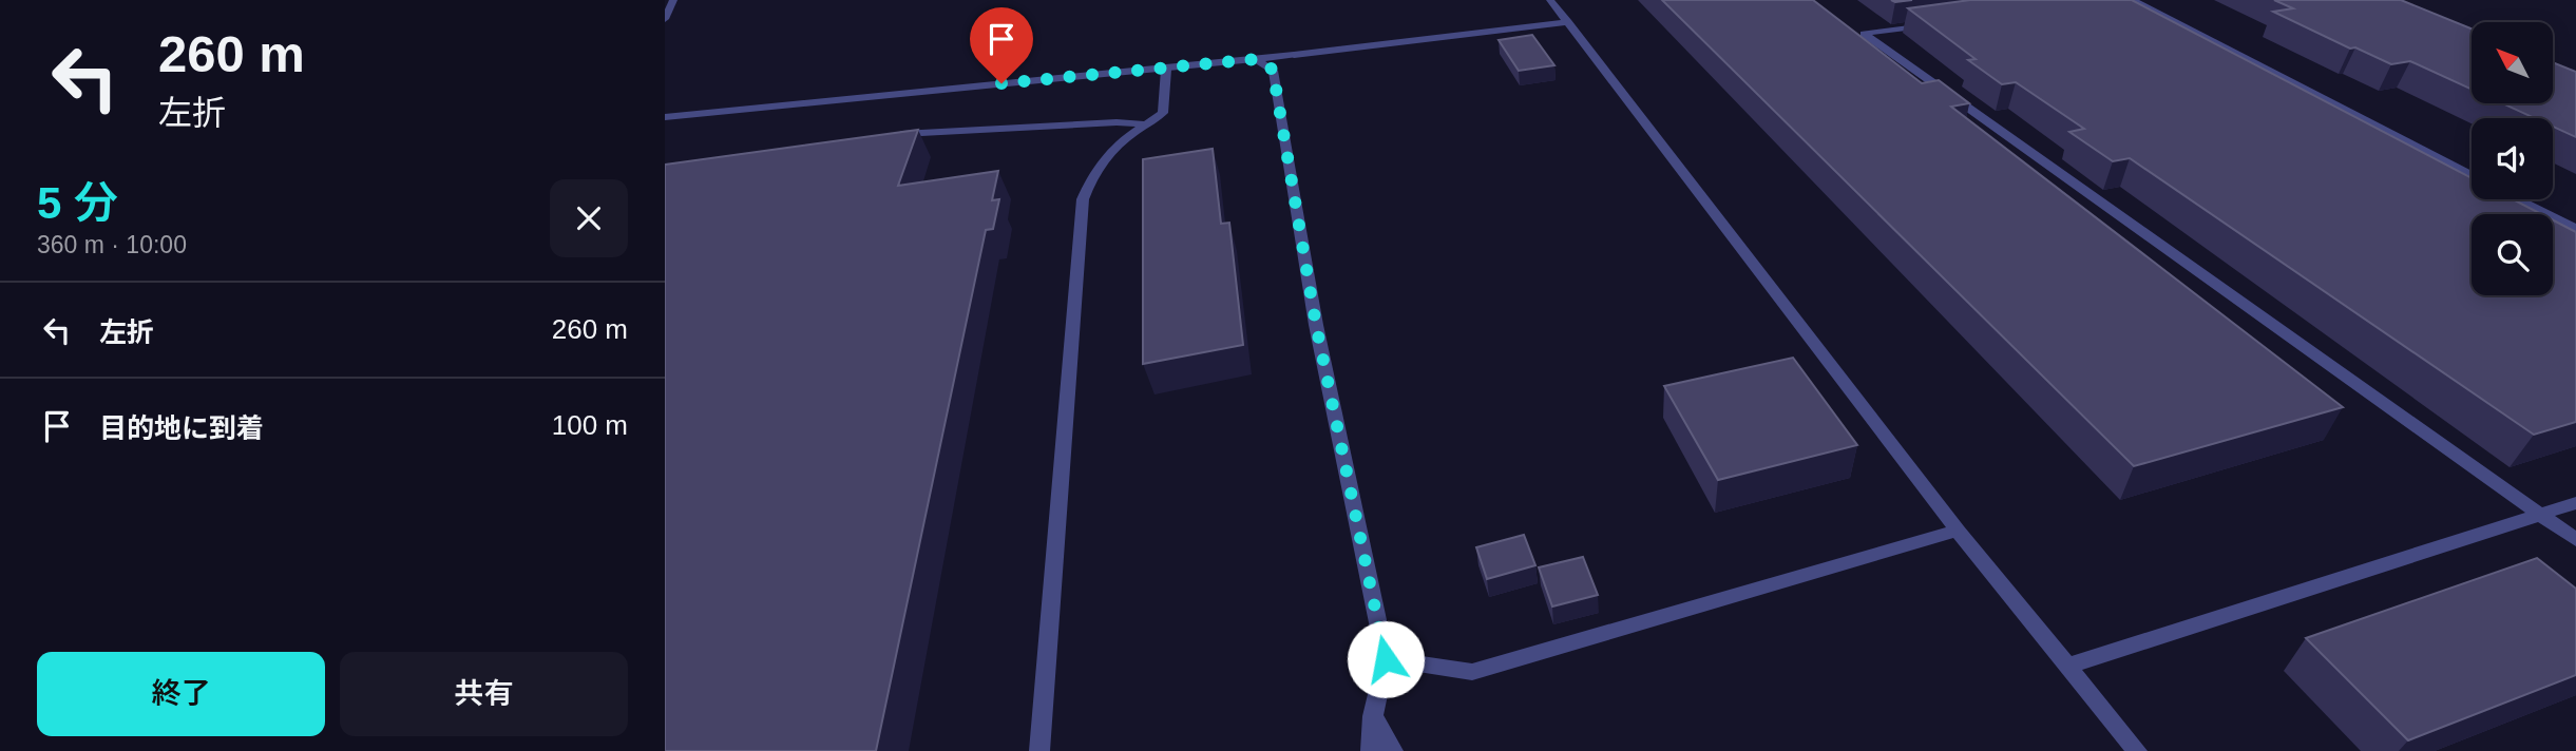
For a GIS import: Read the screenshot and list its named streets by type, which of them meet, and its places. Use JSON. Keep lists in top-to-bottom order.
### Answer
{
  "north": "top left",
  "page": {
    "turn": ["260 m", "左折"],
    "heading": ["5 分", "360 m · 10:00"],
    "list": [
      {
        "name": "左折",
        "value": "260 m"
      },
      {
        "name": "目的地に到着",
        "value": "100 m"
      }
    ],
    "buttons": ["終了", "共有"]
  }
}
